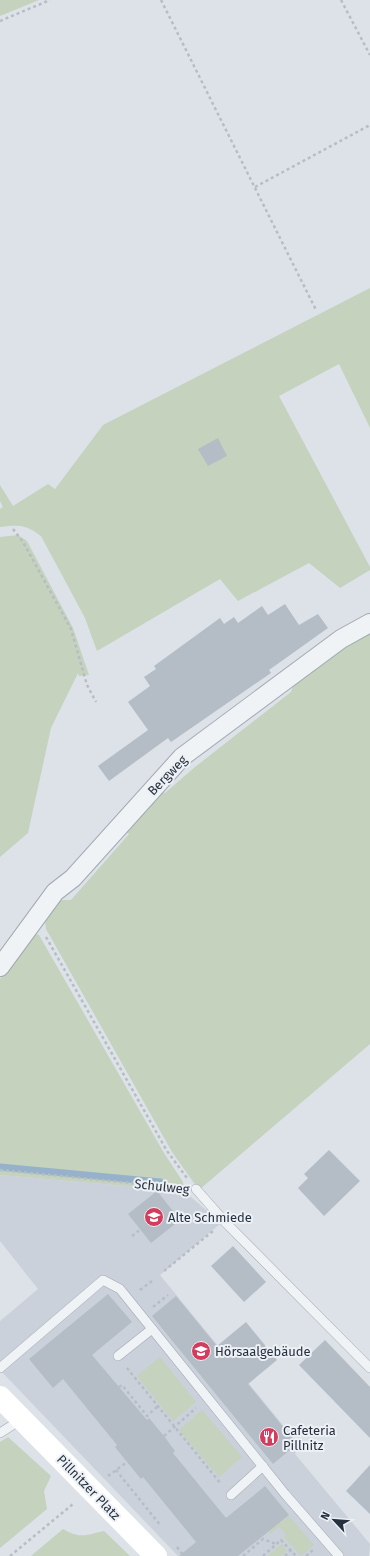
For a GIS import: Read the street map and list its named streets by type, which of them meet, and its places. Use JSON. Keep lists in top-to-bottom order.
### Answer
{
  "streets": {
    "main road": ["Pillnitzer Platz"],
    "street": ["Bergweg"],
    "lane": ["Schulweg"]
  },
  "places": {
    "school or university": ["Alte Schmiede", "Hörsaalgebäude"],
    "restaurant": ["Cafeteria Pillnitz"]
  },
  "north": "top left"
}
